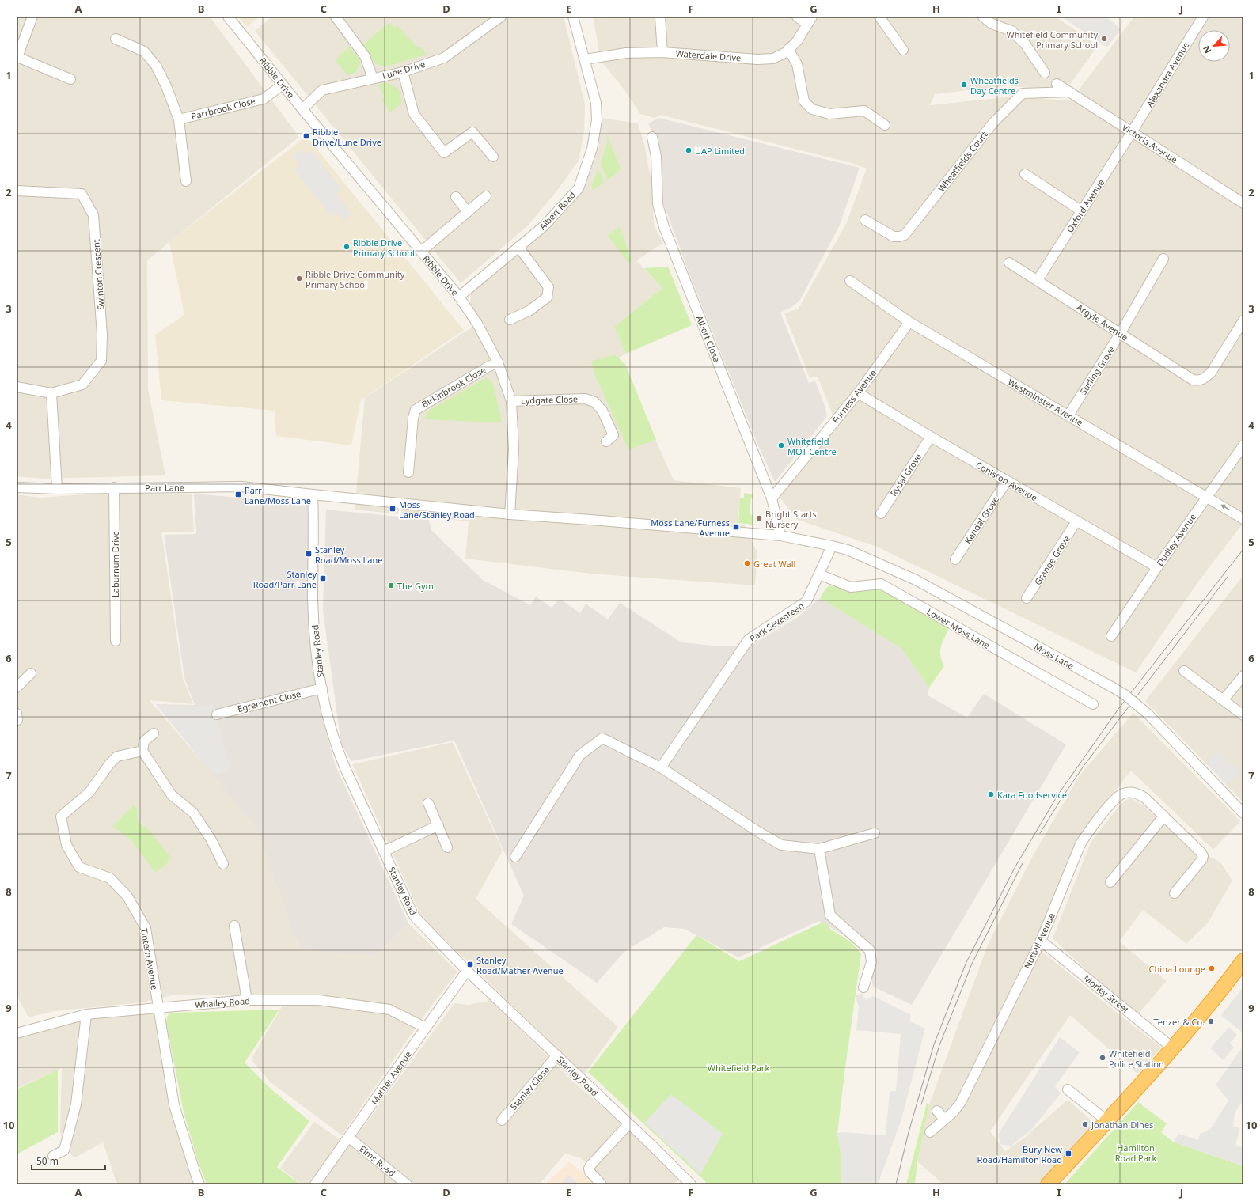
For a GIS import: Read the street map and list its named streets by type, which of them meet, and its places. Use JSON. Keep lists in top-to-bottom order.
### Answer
{
  "streets": {
    "street": [
      "Waterdale Drive",
      "Lune Drive",
      "Alexandra Avenue",
      "Ribble Drive",
      "Parrbrook Close",
      "Victoria Avenue",
      "Wheatfields Court",
      "Oxford Avenue",
      "Albert Road",
      "Swinton Crescent",
      "Argyle Avenue",
      "Albert Close",
      "Stirling Grove",
      "Birkinbrook Close",
      "Furness Avenue",
      "Lydgate Close",
      "Westminster Avenue",
      "Rydal Grove",
      "Coniston Avenue",
      "Parr Lane",
      "Kendal Grove",
      "Dudley Avenue",
      "Grange Grove",
      "Laburnum Drive",
      "Park Seventeen",
      "Lower Moss Lane",
      "Stanley Road",
      "Moss Lane",
      "Egremont Close",
      "Nuttall Avenue",
      "Tintern Avenue",
      "Morley Street",
      "Whalley Road",
      "Mather Avenue",
      "Stanley Close",
      "Elms Road"
    ]
  },
  "crossings": [
    ["Waterdale Drive", "Albert Road"],
    ["Lune Drive", "Ribble Drive"],
    ["Alexandra Avenue", "Victoria Avenue"],
    ["Alexandra Avenue", "Oxford Avenue"],
    ["Ribble Drive", "Parrbrook Close"],
    ["Ribble Drive", "Albert Road"],
    ["Ribble Drive", "Birkinbrook Close"],
    ["Ribble Drive", "Lydgate Close"],
    ["Ribble Drive", "Parr Lane"],
    ["Victoria Avenue", "Wheatfields Court"],
    ["Victoria Avenue", "Oxford Avenue"],
    ["Oxford Avenue", "Argyle Avenue"],
    ["Argyle Avenue", "Stirling Grove"],
    ["Albert Close", "Furness Avenue"],
    ["Albert Close", "Parr Lane"],
    ["Stirling Grove", "Westminster Avenue"],
    ["Furness Avenue", "Westminster Avenue"],
    ["Furness Avenue", "Coniston Avenue"],
    ["Westminster Avenue", "Dudley Avenue"],
    ["Rydal Grove", "Coniston Avenue"],
    ["Coniston Avenue", "Kendal Grove"],
    ["Coniston Avenue", "Dudley Avenue"],
    ["Coniston Avenue", "Grange Grove"],
    ["Parr Lane", "Laburnum Drive"],
    ["Parr Lane", "Stanley Road"],
    ["Park Seventeen", "Lower Moss Lane"],
    ["Park Seventeen", "Moss Lane"],
    ["Stanley Road", "Egremont Close"],
    ["Stanley Road", "Mather Avenue"],
    ["Stanley Road", "Stanley Close"],
    ["Nuttall Avenue", "Morley Street"],
    ["Tintern Avenue", "Whalley Road"],
    ["Whalley Road", "Mather Avenue"],
    ["Mather Avenue", "Elms Road"]
  ],
  "parks": ["Whitefield Park", "Hamilton Road Park"],
  "places": {
    "other": [
      "Whitefield Community Primary School",
      "Wheatfields Day Centre",
      "UAP Limited",
      "Ribble Drive Primary School",
      "Ribble Drive Community Primary School",
      "Whitefield MOT Centre",
      "Bright Starts Nursery",
      "Great Wall",
      "The Gym",
      "Kara Foodservice",
      "China Lounge",
      "Tenzer & Co.",
      "Whitefield Police Station",
      "Jonathan Dines"
    ],
    "transit": [
      "Ribble Drive/Lune Drive",
      "Parr Lane/Moss Lane",
      "Moss Lane/Stanley Road",
      "Moss Lane/Furness Avenue",
      "Stanley Road/Moss Lane",
      "Stanley Road/Parr Lane",
      "Stanley Road/Mather Avenue",
      "Bury New Road/Hamilton Road"
    ]
  },
  "scale_bar": "50 m",
  "north": "bottom left",
  "grid": {
    "columns": [
      "A",
      "B",
      "C",
      "D",
      "E",
      "F",
      "G",
      "H",
      "I",
      "J"
    ],
    "rows": [
      "1",
      "2",
      "3",
      "4",
      "5",
      "6",
      "7",
      "8",
      "9",
      "10"
    ]
  }
}
